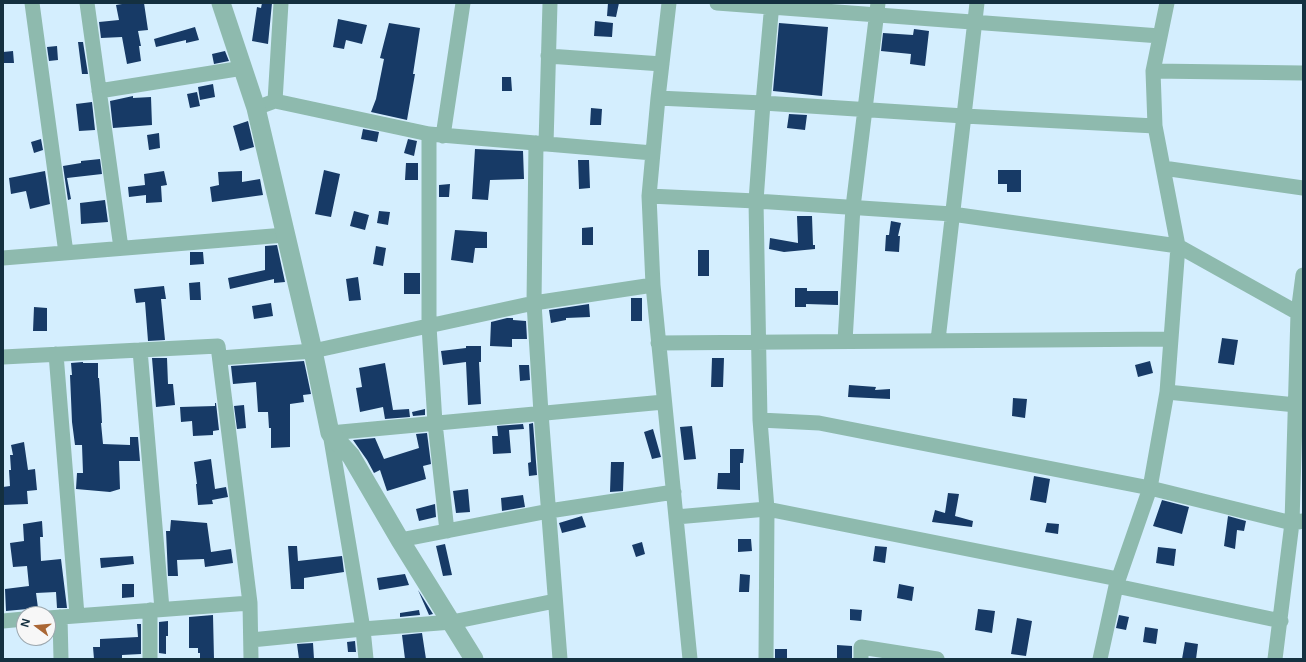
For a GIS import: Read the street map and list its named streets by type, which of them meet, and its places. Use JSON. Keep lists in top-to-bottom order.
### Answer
{
  "north": "left"
}
